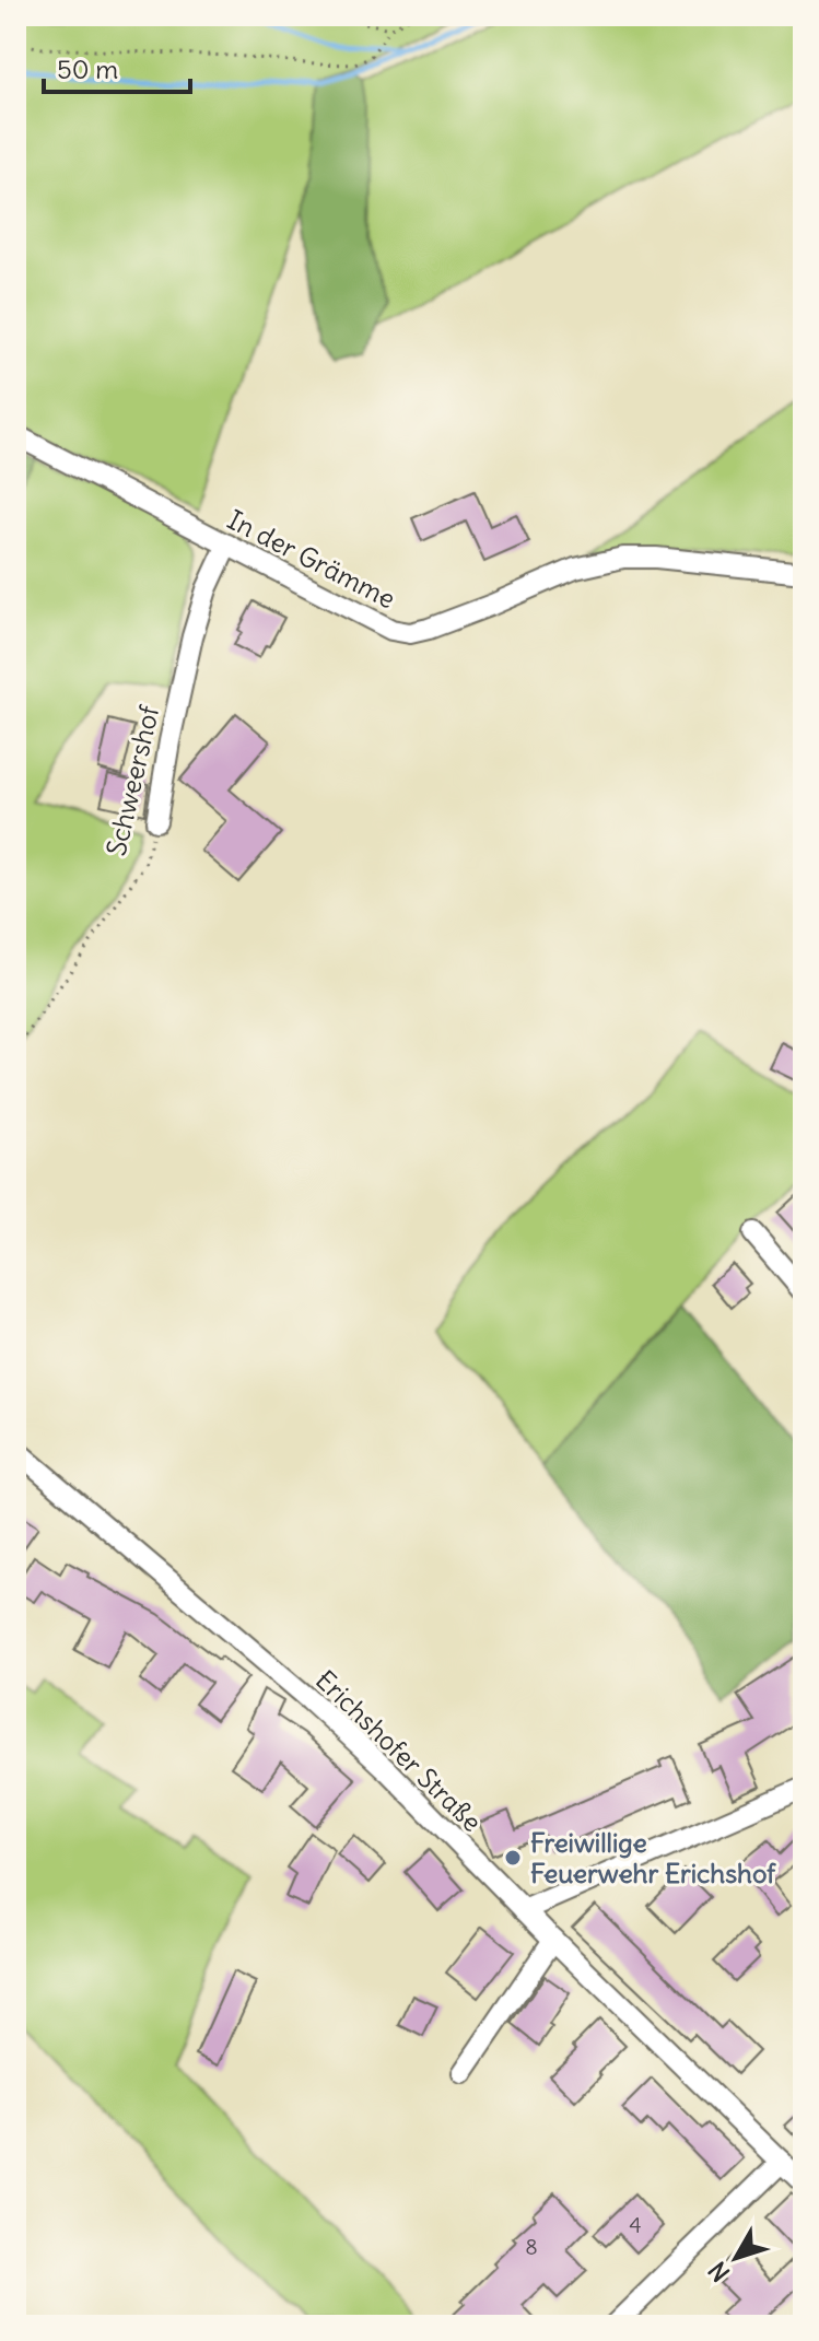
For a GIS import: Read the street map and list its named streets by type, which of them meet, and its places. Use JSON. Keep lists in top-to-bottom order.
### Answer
{
  "streets": {
    "street": ["In der Grämme", "Schweershof", "Erichshofer Straße"]
  },
  "crossings": [
    ["In der Grämme", "Schweershof"]
  ],
  "places": ["Freiwillige Feuerwehr Erichshof"],
  "house_numbers": ["4", "8"],
  "scale_bar": "50 m",
  "north": "bottom left"
}
